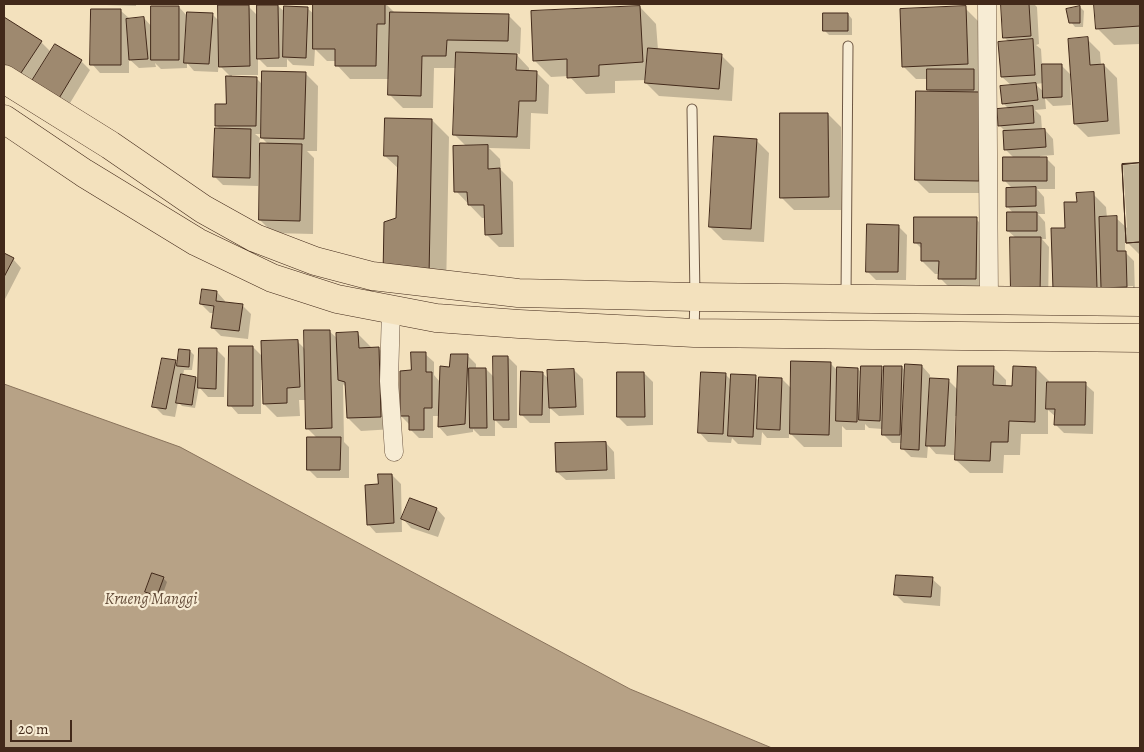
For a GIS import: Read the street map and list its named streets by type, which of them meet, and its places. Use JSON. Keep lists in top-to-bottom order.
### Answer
{
  "water": ["Krueng Manggi"],
  "scale_bar": "20 m"
}
